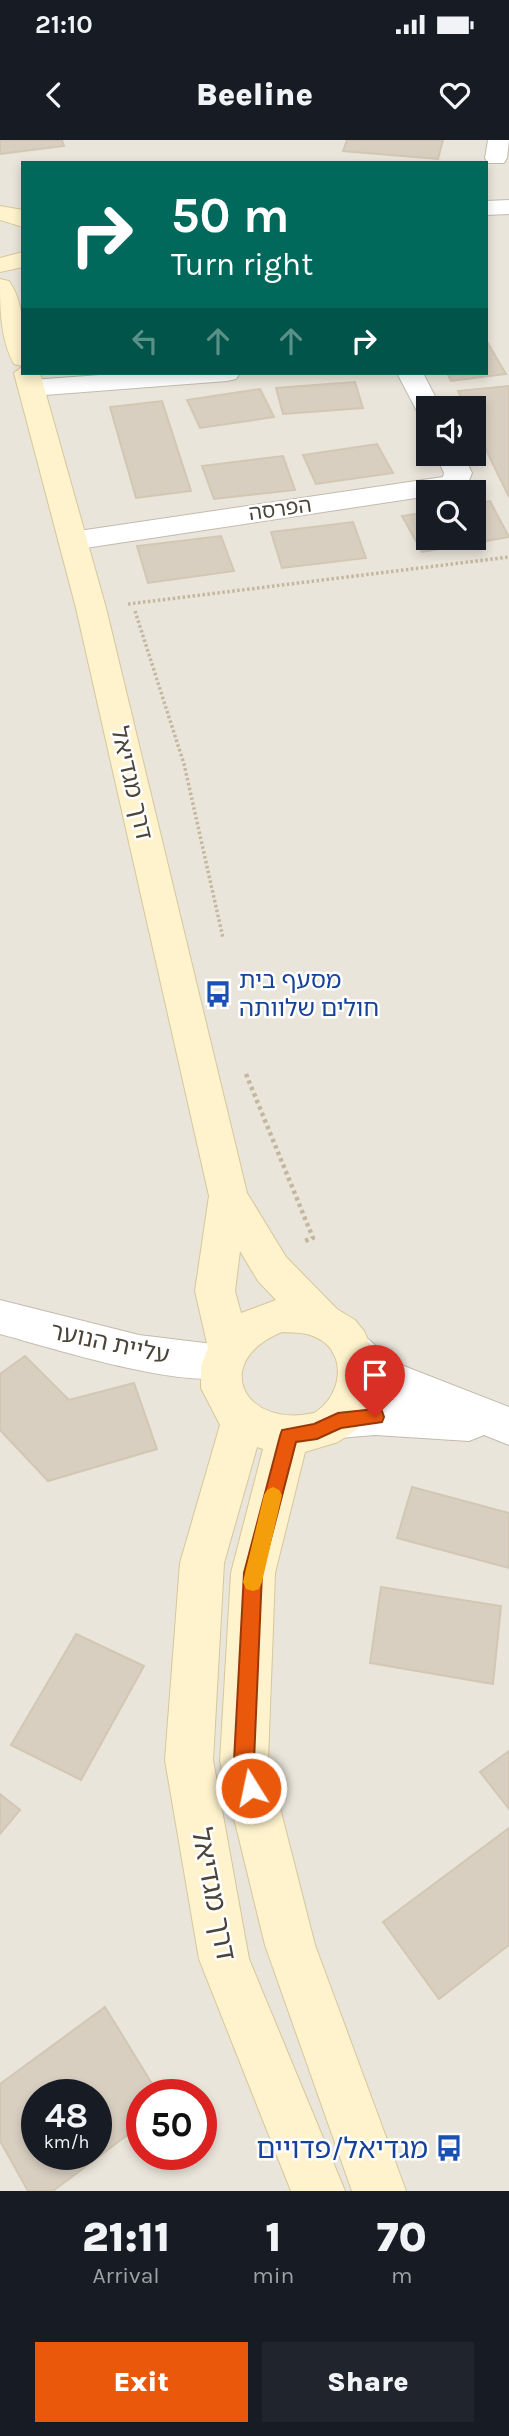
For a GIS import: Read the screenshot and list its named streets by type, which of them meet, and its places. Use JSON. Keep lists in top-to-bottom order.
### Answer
{
  "streets": {
    "main road": ["דרך מגדיאל"],
    "street": ["הפרסה", "עליית הנוער"]
  },
  "crossings": [
    ["הפרסה", "דרך מגדיאל"],
    ["דרך מגדיאל", "עליית הנוער"]
  ],
  "places": {
    "bus stop": ["מסעף בית חולים שלוותה", "מגדיאל/פדויים"]
  },
  "page": {
    "status": "21:10",
    "header": "Beeline",
    "turn": ["50 m", "Turn right"],
    "speed": "48 km/h",
    "limit": "50",
    "eta": [
      "21:11",
      "Arrival",
      "1",
      "min",
      "70",
      "m"
    ],
    "buttons": ["Exit", "Share"]
  }
}
